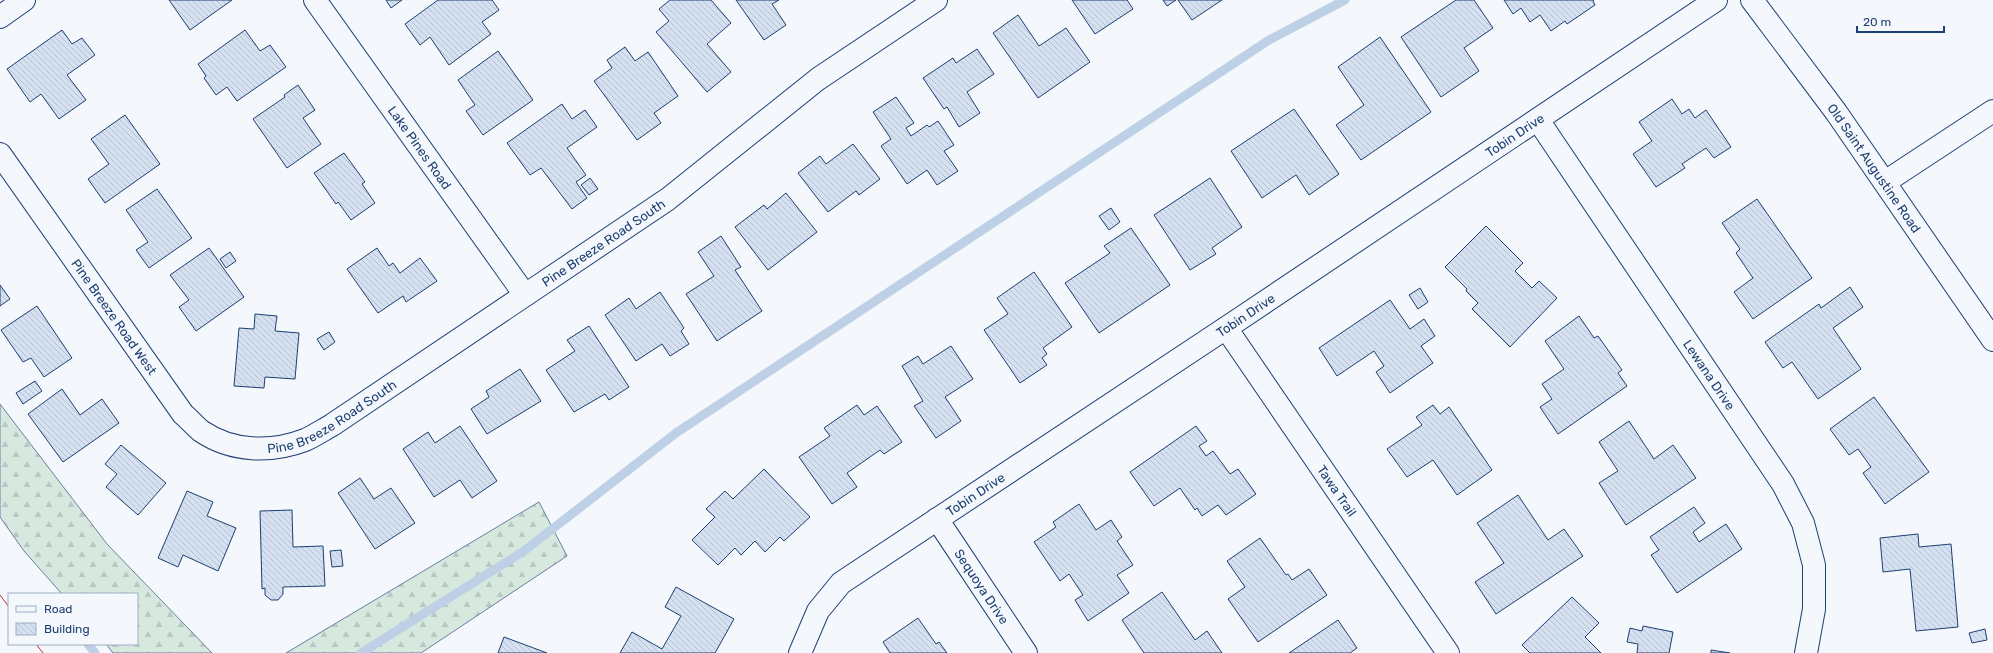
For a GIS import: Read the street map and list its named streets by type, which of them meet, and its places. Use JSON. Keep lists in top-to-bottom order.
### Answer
{
  "streets": {
    "street": [
      "Tobin Drive",
      "Lake Pines Road",
      "Old Saint Augustine Road",
      "Pine Breeze Road South",
      "Pine Breeze Road West",
      "Lewana Drive",
      "Tawa Trail",
      "Sequoya Drive"
    ]
  },
  "crossings": [
    ["Tobin Drive", "Lewana Drive"],
    ["Tobin Drive", "Tawa Trail"],
    ["Tobin Drive", "Sequoya Drive"],
    ["Lake Pines Road", "Pine Breeze Road South"],
    ["Pine Breeze Road South", "Pine Breeze Road West"]
  ],
  "legend": ["Road", "Building"],
  "scale_bar": "20 m"
}
